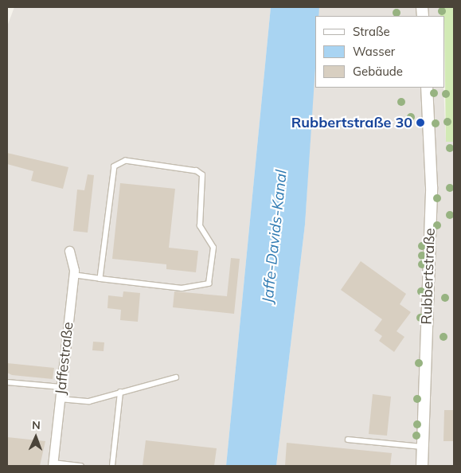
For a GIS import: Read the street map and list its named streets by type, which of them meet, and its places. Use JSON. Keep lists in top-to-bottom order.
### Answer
{
  "streets": {
    "street": ["Rubbertstraße", "Jaffestraße"]
  },
  "water": ["Jaffe-Davids-Kanal"],
  "places": ["Rubbertstraße 30"],
  "legend": ["Straße", "Wasser", "Gebäude"],
  "north": "top"
}
